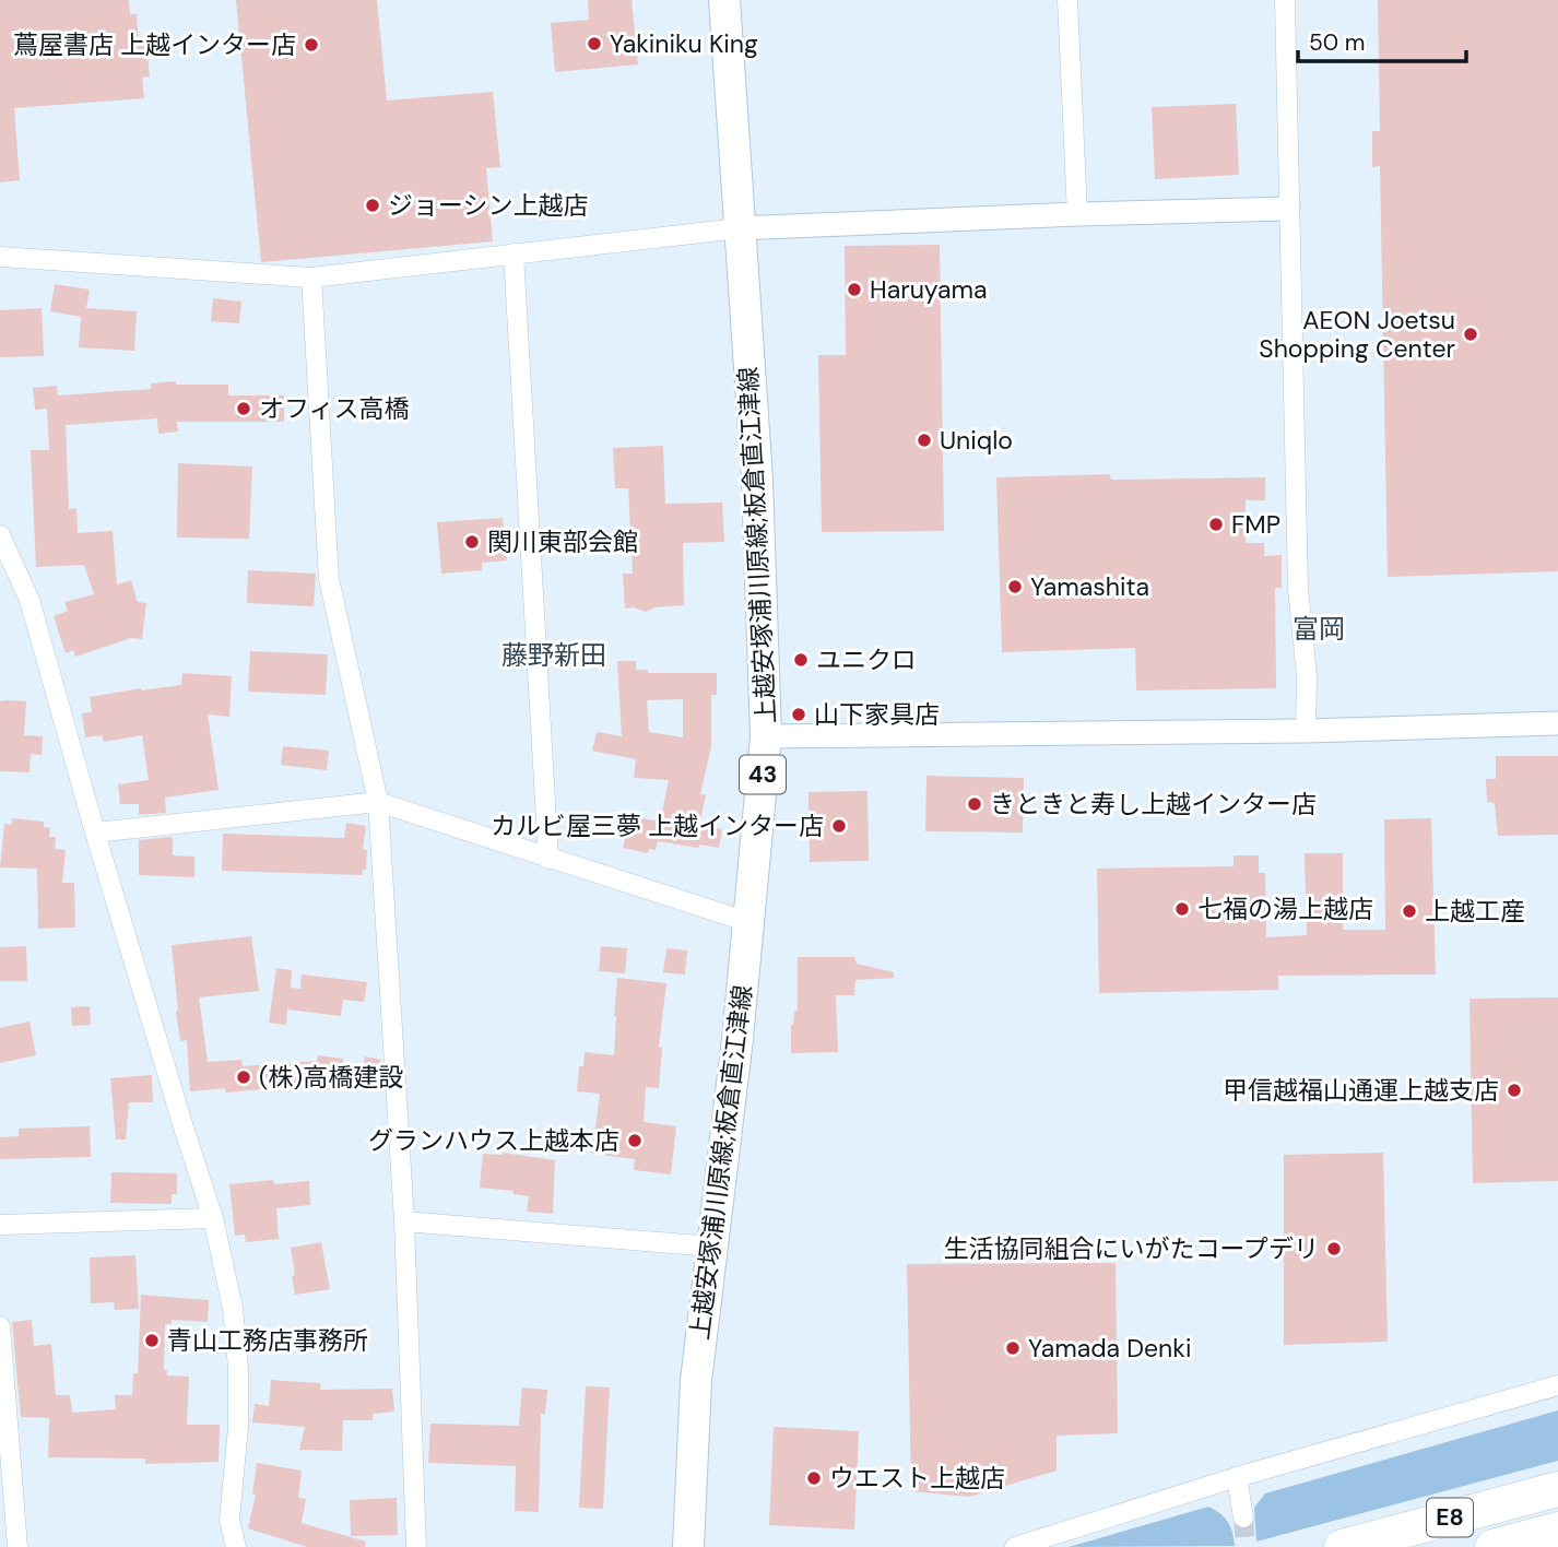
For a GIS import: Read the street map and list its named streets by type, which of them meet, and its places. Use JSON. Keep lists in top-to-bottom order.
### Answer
{
  "streets": {
    "highway": ["E8"],
    "main road": ["上越安塚浦川原線;板倉直江津線", "43"]
  },
  "districts": ["富岡", "藤野新田"],
  "places": [
    "Yakiniku King",
    "蔦屋書店 上越インター店",
    "ジョーシン上越店",
    "Haruyama",
    "AEON Joetsu Shopping Center",
    "オフィス高橋",
    "Uniqlo",
    "FMP",
    "関川東部会館",
    "Yamashita",
    "ユニクロ",
    "山下家具店",
    "きときと寿し上越インター店",
    "カルビ屋三夢 上越インター店",
    "七福の湯上越店",
    "上越工産",
    "(株)高橋建設",
    "甲信越福山通運上越支店",
    "グランハウス上越本店",
    "生活協同組合にいがたコープデリ",
    "青山工務店事務所",
    "Yamada Denki",
    "ウエスト上越店"
  ],
  "scale_bar": "50 m"
}
